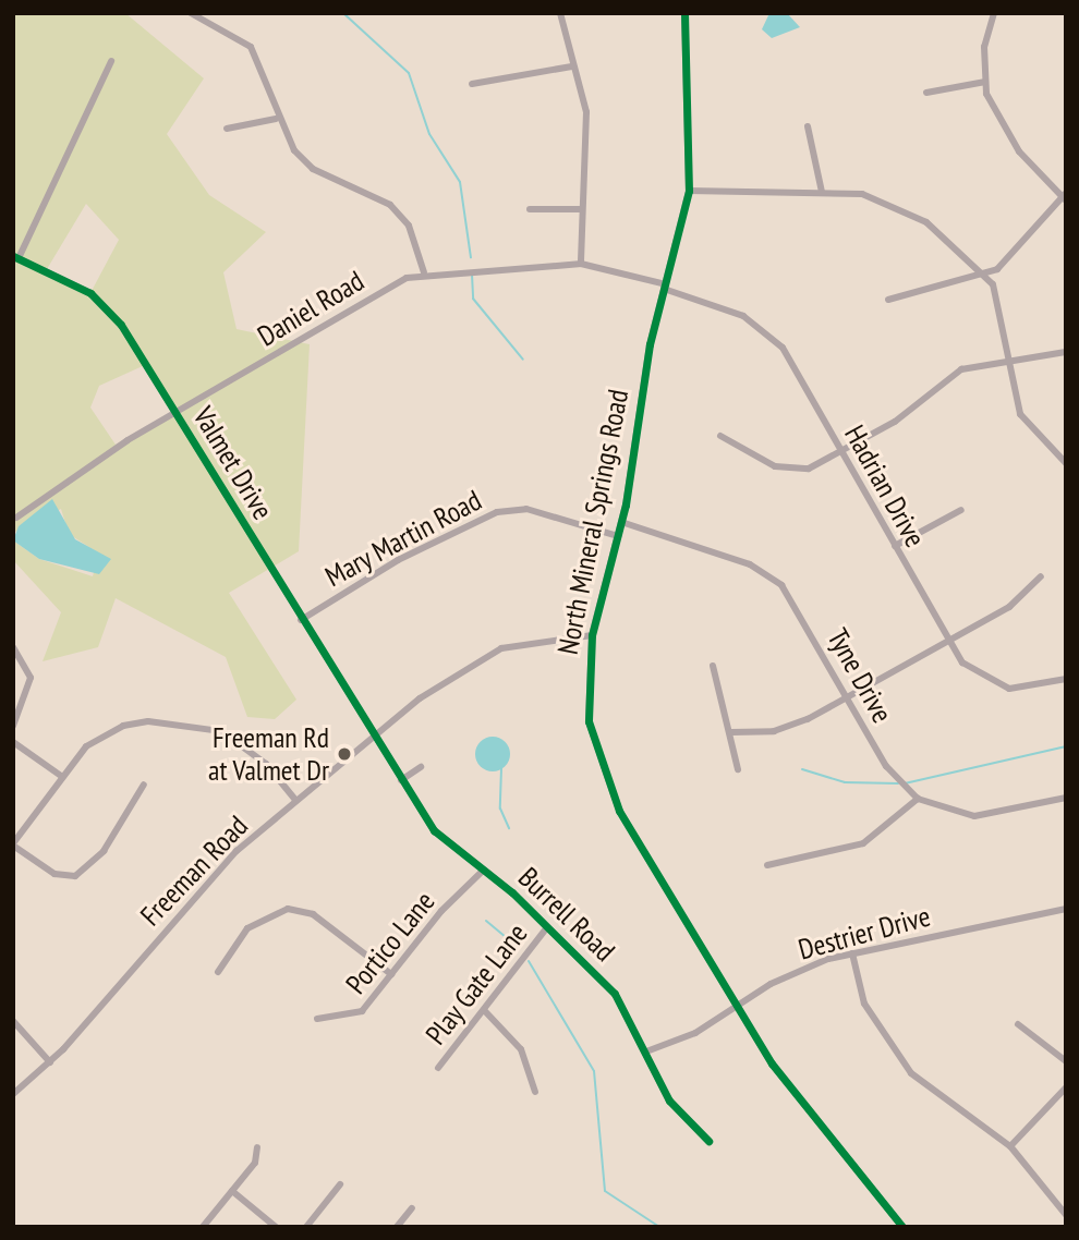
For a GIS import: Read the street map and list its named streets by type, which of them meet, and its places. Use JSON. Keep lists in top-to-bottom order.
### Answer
{
  "streets": {
    "street": [
      "Daniel Road",
      "Valmet Drive",
      "Hadrian Drive",
      "North Mineral Springs Road",
      "Mary Martin Road",
      "Tyne Drive",
      "Freeman Road",
      "Burrell Road",
      "Destrier Drive",
      "Portico Lane",
      "Play Gate Lane"
    ]
  },
  "crossings": [
    ["Daniel Road", "Valmet Drive"],
    ["Daniel Road", "Hadrian Drive"],
    ["Daniel Road", "North Mineral Springs Road"],
    ["Valmet Drive", "Mary Martin Road"],
    ["Valmet Drive", "Freeman Road"],
    ["Valmet Drive", "Burrell Road"],
    ["Hadrian Drive", "North Mineral Springs Road"],
    ["North Mineral Springs Road", "Mary Martin Road"],
    ["North Mineral Springs Road", "Tyne Drive"],
    ["North Mineral Springs Road", "Freeman Road"],
    ["North Mineral Springs Road", "Destrier Drive"],
    ["Freeman Road", "Burrell Road"],
    ["Burrell Road", "Destrier Drive"],
    ["Burrell Road", "Portico Lane"],
    ["Burrell Road", "Play Gate Lane"]
  ],
  "places": ["Freeman Rd at Valmet Dr"]
}
